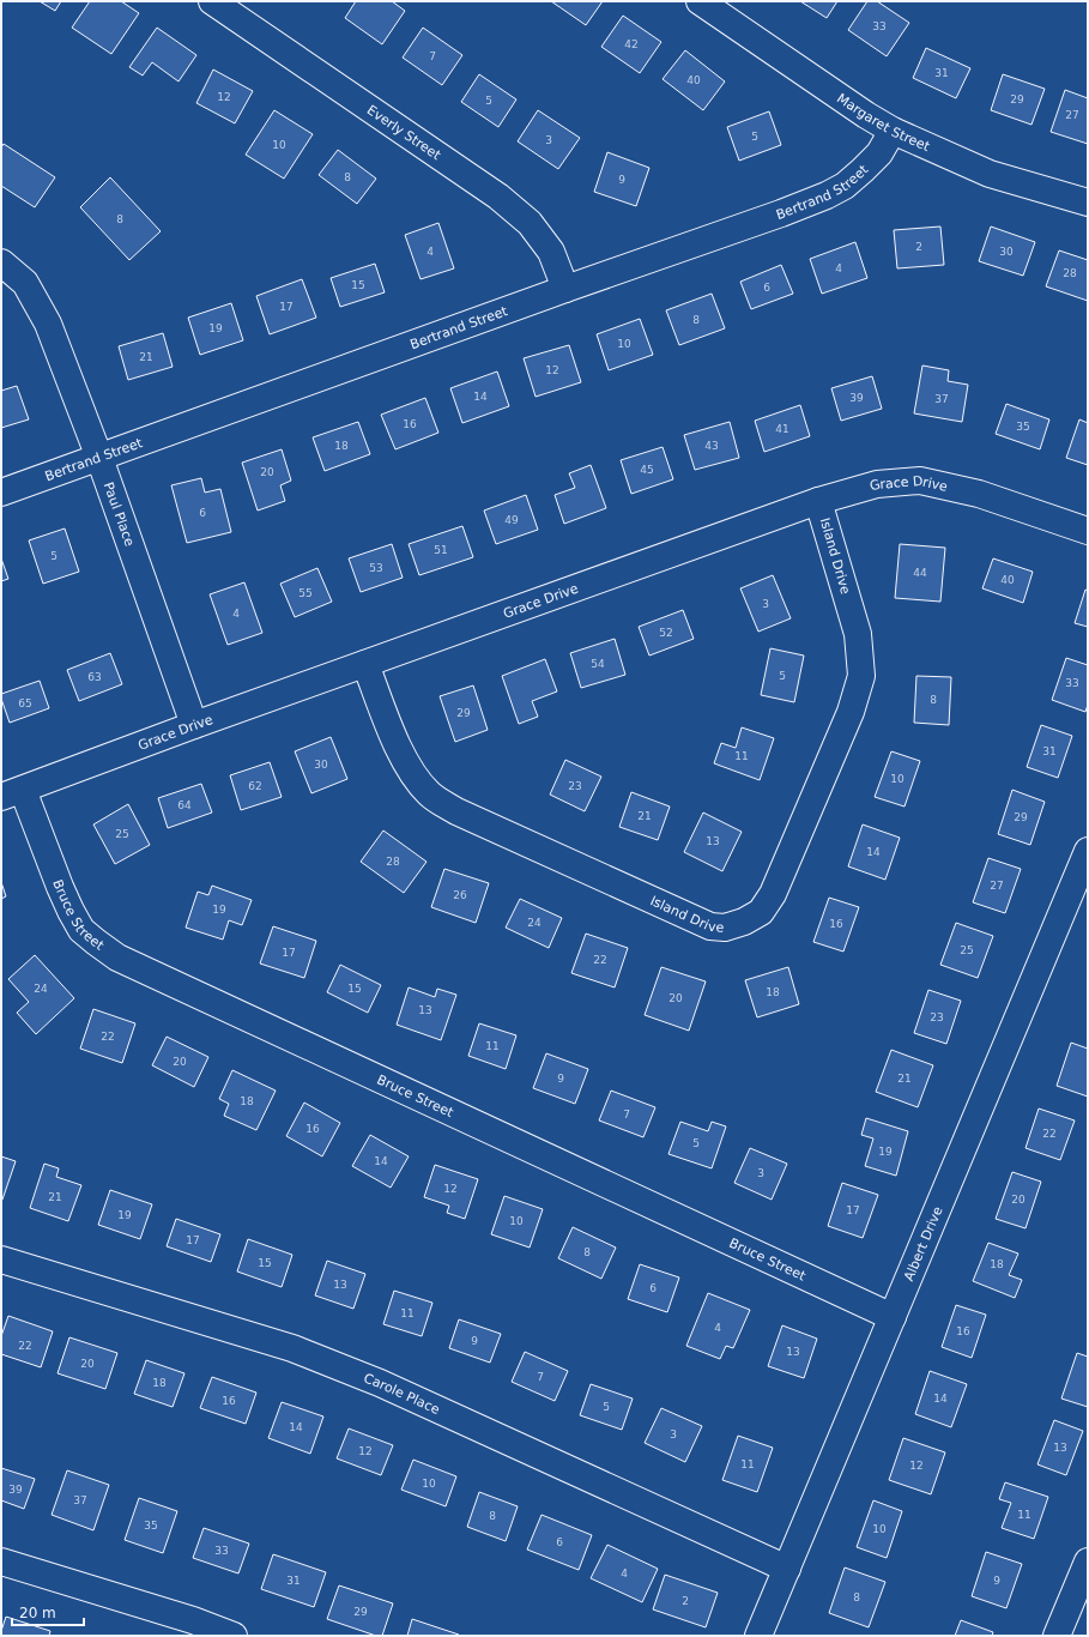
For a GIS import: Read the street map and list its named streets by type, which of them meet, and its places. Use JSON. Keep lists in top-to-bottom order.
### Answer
{
  "streets": {
    "street": [
      "Margaret Street",
      "Everly Street",
      "Bertrand Street",
      "Grace Drive",
      "Paul Place",
      "Island Drive",
      "Bruce Street",
      "Albert Drive",
      "Carole Place"
    ]
  },
  "crossings": [
    ["Margaret Street", "Bertrand Street"],
    ["Everly Street", "Bertrand Street"],
    ["Bertrand Street", "Paul Place"],
    ["Grace Drive", "Paul Place"],
    ["Grace Drive", "Island Drive"],
    ["Grace Drive", "Bruce Street"],
    ["Bruce Street", "Albert Drive"],
    ["Albert Drive", "Carole Place"]
  ],
  "house_numbers": [
    "33",
    "42",
    "7",
    "31",
    "40",
    "12",
    "29",
    "5",
    "27",
    "5",
    "3",
    "10",
    "8",
    "9",
    "8",
    "2",
    "4",
    "30",
    "4",
    "28",
    "15",
    "6",
    "17",
    "8",
    "19",
    "10",
    "21",
    "12",
    "14",
    "39",
    "37",
    "16",
    "35",
    "41",
    "18",
    "43",
    "45",
    "20",
    "6",
    "49",
    "51",
    "5",
    "53",
    "44",
    "40",
    "55",
    "3",
    "4",
    "52",
    "54",
    "5",
    "63",
    "33",
    "8",
    "65",
    "29",
    "31",
    "11",
    "30",
    "10",
    "62",
    "23",
    "64",
    "21",
    "29",
    "25",
    "13",
    "14",
    "28",
    "27",
    "26",
    "19",
    "24",
    "16",
    "25",
    "17",
    "22",
    "24",
    "15",
    "18",
    "20",
    "13",
    "23",
    "22",
    "11",
    "20",
    "9",
    "21",
    "18",
    "7",
    "16",
    "22",
    "5",
    "19",
    "14",
    "3",
    "12",
    "21",
    "20",
    "17",
    "19",
    "10",
    "17",
    "8",
    "15",
    "18",
    "13",
    "6",
    "11",
    "4",
    "16",
    "9",
    "22",
    "13",
    "20",
    "7",
    "18",
    "14",
    "16",
    "5",
    "14",
    "3",
    "13",
    "12",
    "11",
    "12",
    "10",
    "39",
    "37",
    "11",
    "8",
    "35",
    "10",
    "6",
    "33",
    "4",
    "31",
    "9",
    "8",
    "2",
    "29"
  ],
  "scale_bar": "20 m"
}
